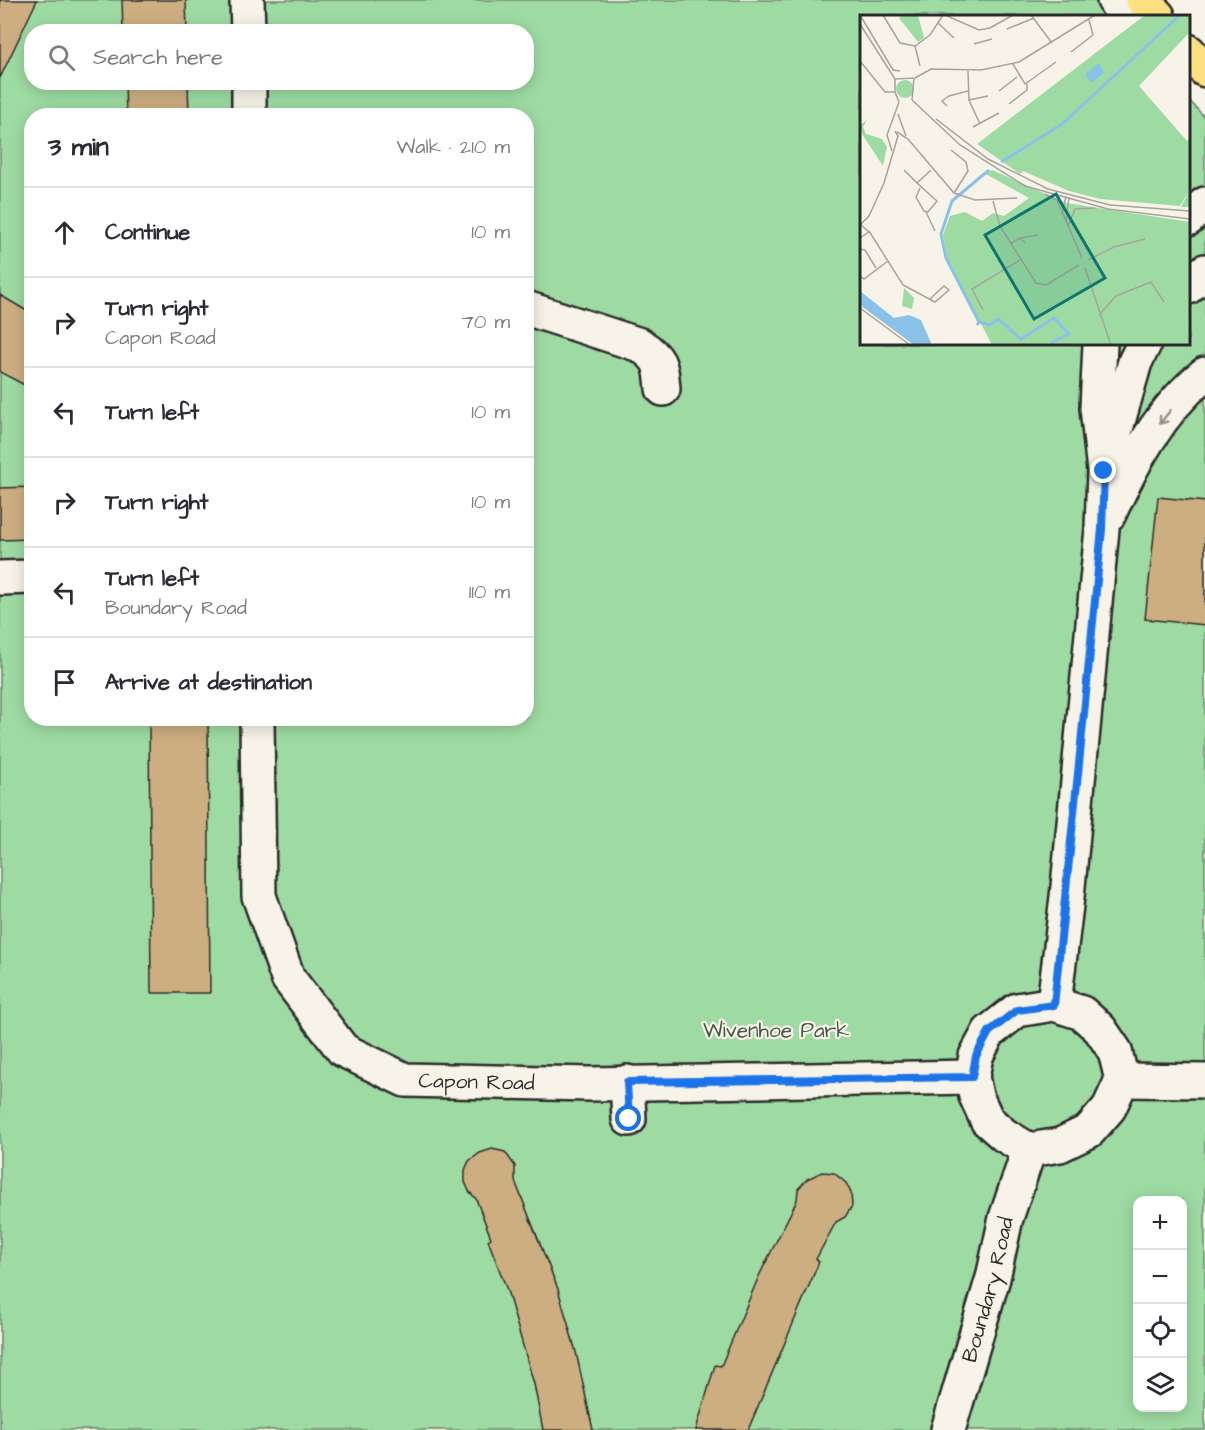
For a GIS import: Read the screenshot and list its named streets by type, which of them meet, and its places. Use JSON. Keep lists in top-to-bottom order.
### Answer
{
  "streets": {
    "street": ["Capon Road", "Boundary Road"]
  },
  "crossings": [
    ["Capon Road", "Boundary Road"]
  ],
  "parks": ["Wivenhoe Park"],
  "page": {
    "search": "Search here",
    "heading": ["3 min", "Walk · 210 m"],
    "list": [
      ["Continue", "10 m"],
      ["Turn right", "Capon Road", "70 m"],
      ["Turn left", "10 m"],
      ["Turn right", "10 m"],
      ["Turn left", "Boundary Road", "110 m"],
      "Arrive at destination"
    ],
    "map_buttons": ["+", "−"]
  }
}
